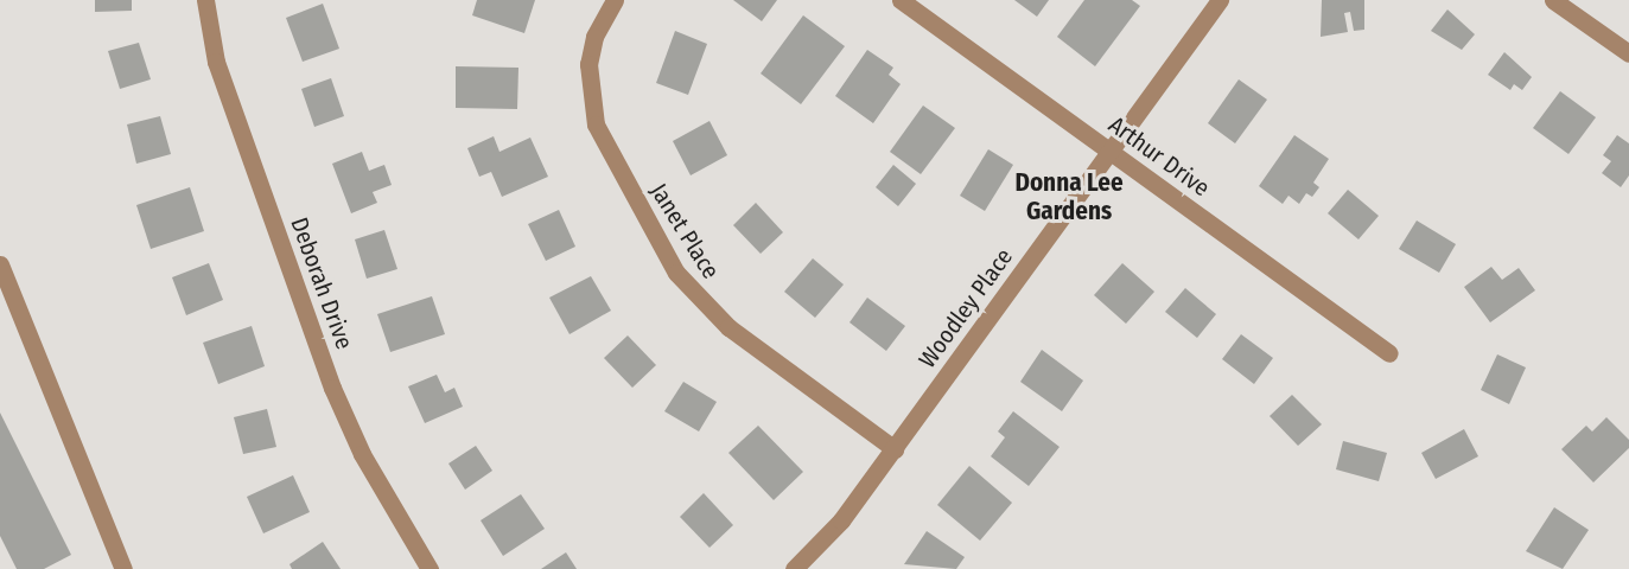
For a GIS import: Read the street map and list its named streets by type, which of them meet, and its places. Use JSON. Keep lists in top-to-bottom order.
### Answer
{
  "streets": {
    "street": [
      "Arthur Drive",
      "Janet Place",
      "Deborah Drive",
      "Woodley Place"
    ]
  },
  "crossings": [
    ["Arthur Drive", "Woodley Place"],
    ["Janet Place", "Woodley Place"]
  ],
  "districts": ["Donna Lee Gardens"]
}
